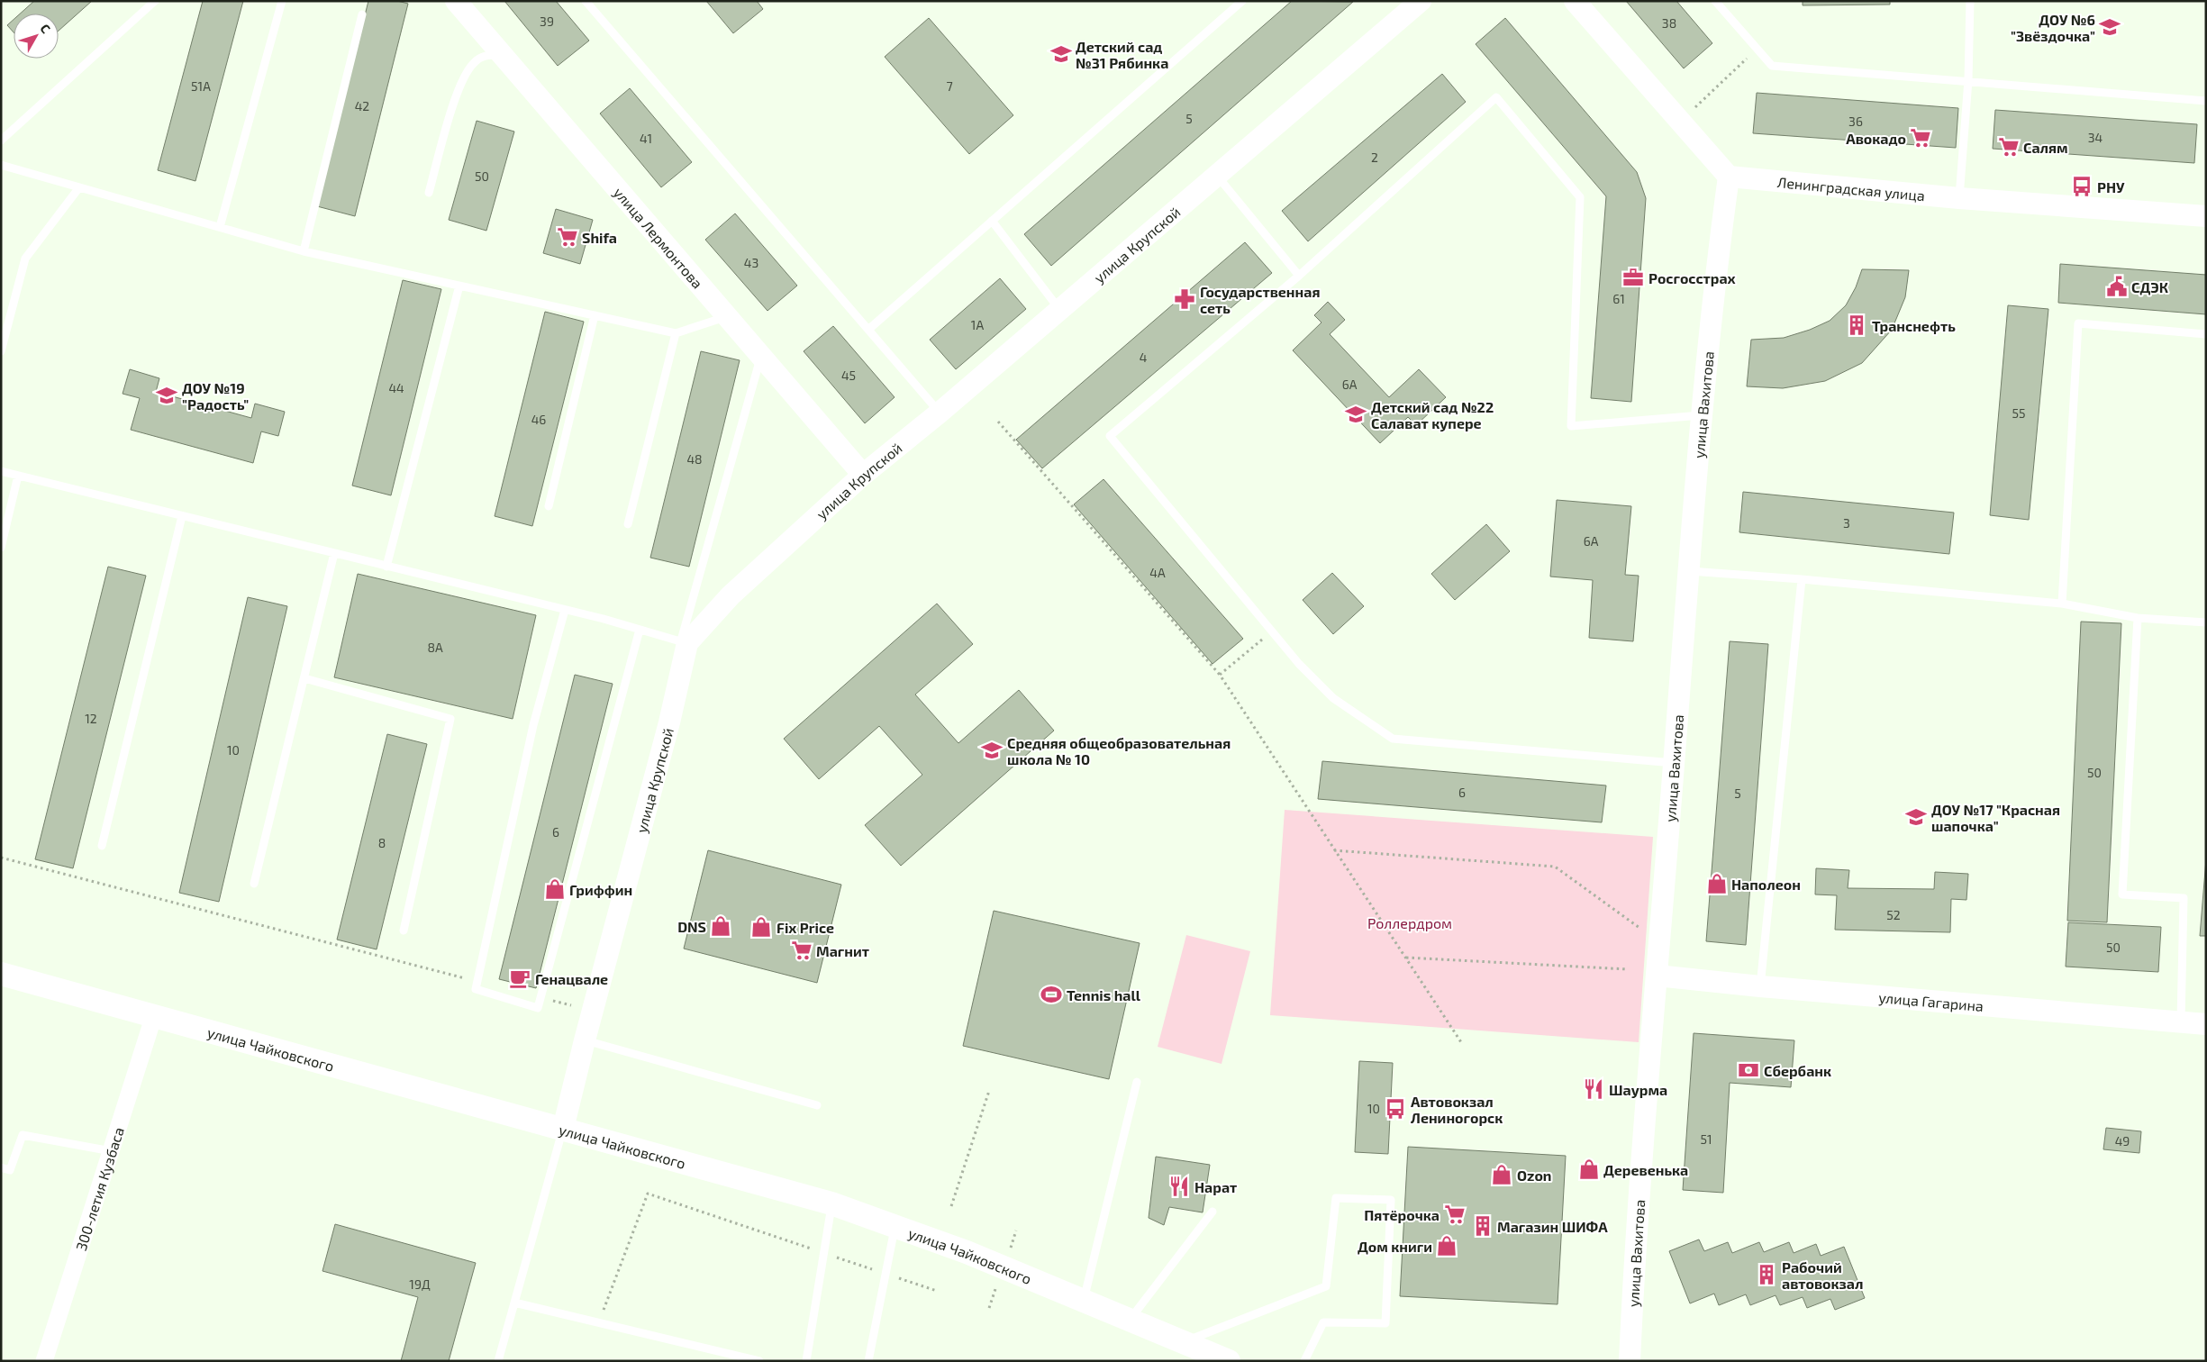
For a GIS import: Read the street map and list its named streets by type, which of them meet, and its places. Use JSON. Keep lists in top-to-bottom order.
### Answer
{
  "streets": {
    "main road": ["улица Чайковского"],
    "street": [
      "Ленинградская улица",
      "улица Лермонтова",
      "улица Крупской",
      "улица Вахитова",
      "улица Гагарина",
      "300-летия Кузбаса"
    ]
  },
  "crossings": [
    ["Ленинградская улица", "улица Вахитова"],
    ["улица Лермонтова", "улица Крупской"],
    ["улица Крупской", "улица Чайковского"],
    ["улица Вахитова", "улица Гагарина"],
    ["улица Чайковского", "300-летия Кузбаса"]
  ],
  "parks": ["Роллердром"],
  "places": {
    "school or university": [
      "ДОУ №6 \"Звёздочка\"",
      "Детский сад №31 Рябинка",
      "ДОУ №19 \"Радость\"",
      "Детский сад №22 Салават купере",
      "Средняя общеобразовательная школа № 10",
      "ДОУ №17 \"Красная шапочка\""
    ],
    "supermarket": [
      "Авокадо",
      "Салям",
      "Shifa",
      "Магнит",
      "Пятёрочка"
    ],
    "bus stop": ["РНУ", "Автовокзал Лениногорск"],
    "office": ["Росгосстрах"],
    "public building": ["СДЭК"],
    "pharmacy": ["Государственная сеть"],
    "building": ["Транснефть", "Магазин ШИФА", "Рабочий автовокзал"],
    "shop": [
      "Наполеон",
      "Гриффин",
      "DNS",
      "Fix Price",
      "Деревенька",
      "Ozon",
      "Дом книги"
    ],
    "cafe": ["Генацвале"],
    "sports": ["Tennis hall"],
    "bank": ["Сбербанк"],
    "restaurant": ["Шаурма", "Нарат"]
  },
  "house_numbers": [
    "39",
    "38",
    "51А",
    "7",
    "42",
    "5",
    "36",
    "34",
    "41",
    "2",
    "50",
    "43",
    "61",
    "1А",
    "4",
    "45",
    "6А",
    "44",
    "55",
    "46",
    "48",
    "3",
    "6А",
    "4А",
    "8А",
    "12",
    "10",
    "50",
    "6",
    "5",
    "6",
    "8",
    "52",
    "50",
    "10",
    "51",
    "49",
    "19Д"
  ],
  "north": "top right"
}
